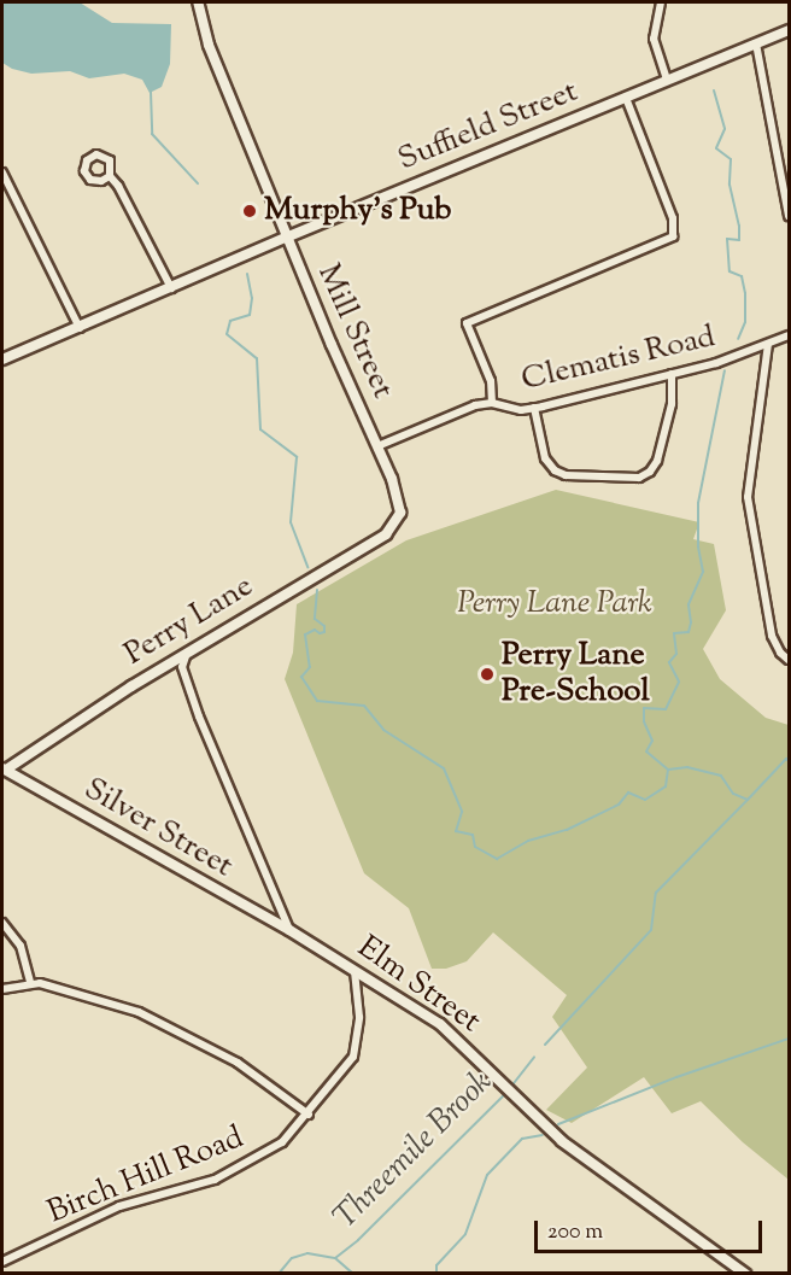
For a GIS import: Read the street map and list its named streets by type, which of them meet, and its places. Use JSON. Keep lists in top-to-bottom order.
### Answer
{
  "streets": {
    "main road": ["Suffield Street"],
    "street": [
      "Mill Street",
      "Clematis Road",
      "Perry Lane",
      "Silver Street",
      "Elm Street",
      "Birch Hill Road"
    ]
  },
  "crossings": [
    ["Suffield Street", "Mill Street"],
    ["Mill Street", "Clematis Road"],
    ["Mill Street", "Perry Lane"],
    ["Perry Lane", "Silver Street"],
    ["Silver Street", "Elm Street"],
    ["Elm Street", "Birch Hill Road"]
  ],
  "water": ["Threemile Brook"],
  "parks": ["Perry Lane Park"],
  "places": ["Murphy's Pub", "Perry Lane Pre-School"],
  "scale_bar": "200 m"
}
